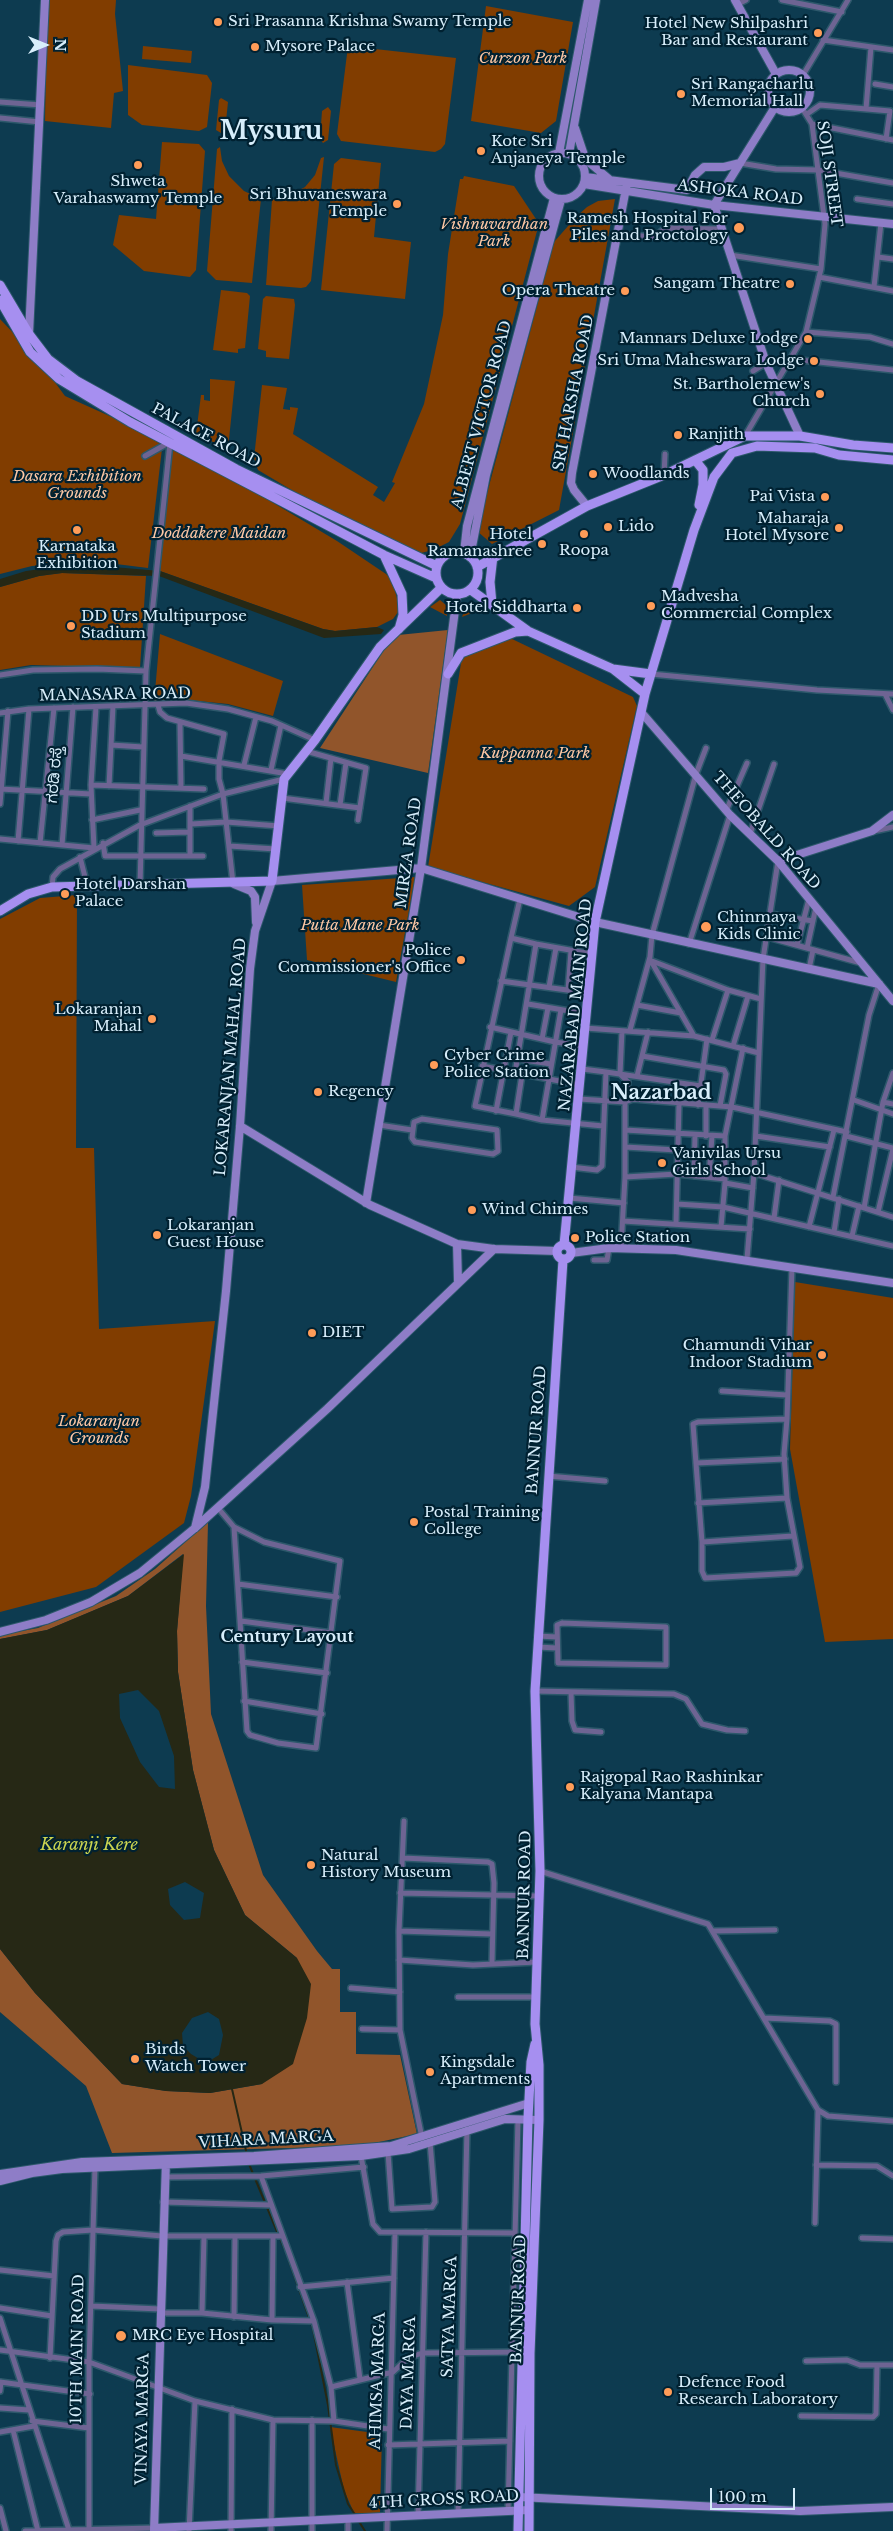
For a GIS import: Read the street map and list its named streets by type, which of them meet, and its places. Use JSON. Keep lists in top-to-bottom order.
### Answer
{
  "streets": {
    "main road": [
      "PALACE ROAD",
      "NAZARABAD MAIN ROAD",
      "LOKARANJAN MAHAL ROAD",
      "BANNUR ROAD"
    ],
    "street": [
      "SOJI STREET",
      "ASHOKA ROAD",
      "SRI HARSHA ROAD",
      "ALBERT VICTOR ROAD",
      "MANASARA ROAD",
      "ಗರಡಿ ರಸ್ತೆ",
      "THEOBALD ROAD",
      "MIRZA ROAD",
      "VIHARA MARGA",
      "SATYA MARGA",
      "10TH MAIN ROAD",
      "DAYA MARGA",
      "AHIMSA MARGA",
      "VINAYA MARGA",
      "4TH CROSS ROAD"
    ]
  },
  "crossings": [
    ["SOJI STREET", "ASHOKA ROAD"],
    ["ASHOKA ROAD", "SRI HARSHA ROAD"],
    ["ASHOKA ROAD", "ALBERT VICTOR ROAD"],
    ["ALBERT VICTOR ROAD", "PALACE ROAD"],
    ["ALBERT VICTOR ROAD", "MIRZA ROAD"],
    ["PALACE ROAD", "MIRZA ROAD"],
    ["MANASARA ROAD", "ಗರಡಿ ರಸ್ತೆ"],
    ["THEOBALD ROAD", "NAZARABAD MAIN ROAD"],
    ["NAZARABAD MAIN ROAD", "BANNUR ROAD"],
    ["BANNUR ROAD", "VIHARA MARGA"],
    ["BANNUR ROAD", "4TH CROSS ROAD"],
    ["VIHARA MARGA", "SATYA MARGA"],
    ["VIHARA MARGA", "10TH MAIN ROAD"],
    ["VIHARA MARGA", "VINAYA MARGA"],
    ["SATYA MARGA", "4TH CROSS ROAD"],
    ["DAYA MARGA", "4TH CROSS ROAD"],
    ["AHIMSA MARGA", "4TH CROSS ROAD"],
    ["VINAYA MARGA", "4TH CROSS ROAD"]
  ],
  "districts": ["Mysuru", "Nazarbad", "Century Layout"],
  "water": ["Karanji Kere"],
  "parks": [
    "Curzon Park",
    "Vishnuvardhan Park",
    "Dasara Exhibition Grounds",
    "Doddakere Maidan",
    "Kuppanna Park",
    "Putta Mane Park",
    "Lokaranjan Grounds"
  ],
  "places": [
    "Sri Prasanna Krishna Swamy Temple",
    "Hotel New Shilpashri Bar and Restaurant",
    "Mysore Palace",
    "Sri Rangacharlu Memorial Hall",
    "Kote Sri Anjaneya Temple",
    "Shweta Varahaswamy Temple",
    "Sri Bhuvaneswara Temple",
    "Ramesh Hospital For Piles and Proctology",
    "Sangam Theatre",
    "Opera Theatre",
    "Mannars Deluxe Lodge",
    "Sri Uma Maheswara Lodge",
    "St. Bartholemew's Church",
    "Ranjith",
    "Woodlands",
    "Pai Vista",
    "Lido",
    "Maharaja Hotel Mysore",
    "Karnataka Exhibition",
    "Roopa",
    "Hotel Ramanashree",
    "Madvesha Commercial Complex",
    "Hotel Siddharta",
    "DD Urs Multipurpose Stadium",
    "Hotel Darshan Palace",
    "Chinmaya Kids Clinic",
    "Police Commissioner's Office",
    "Lokaranjan Mahal",
    "Cyber Crime Police Station",
    "Regency",
    "Vanivilas Ursu Girls School",
    "Wind Chimes",
    "Lokaranjan Guest House",
    "Police Station",
    "DIET",
    "Chamundi Vihar Indoor Stadium",
    "Postal Training College",
    "Rajgopal Rao Rashinkar Kalyana Mantapa",
    "Natural History Museum",
    "Birds Watch Tower",
    "Kingsdale Apartments",
    "MRC Eye Hospital",
    "Defence Food Research Laboratory"
  ],
  "scale_bar": "100 m",
  "north": "right"
}
